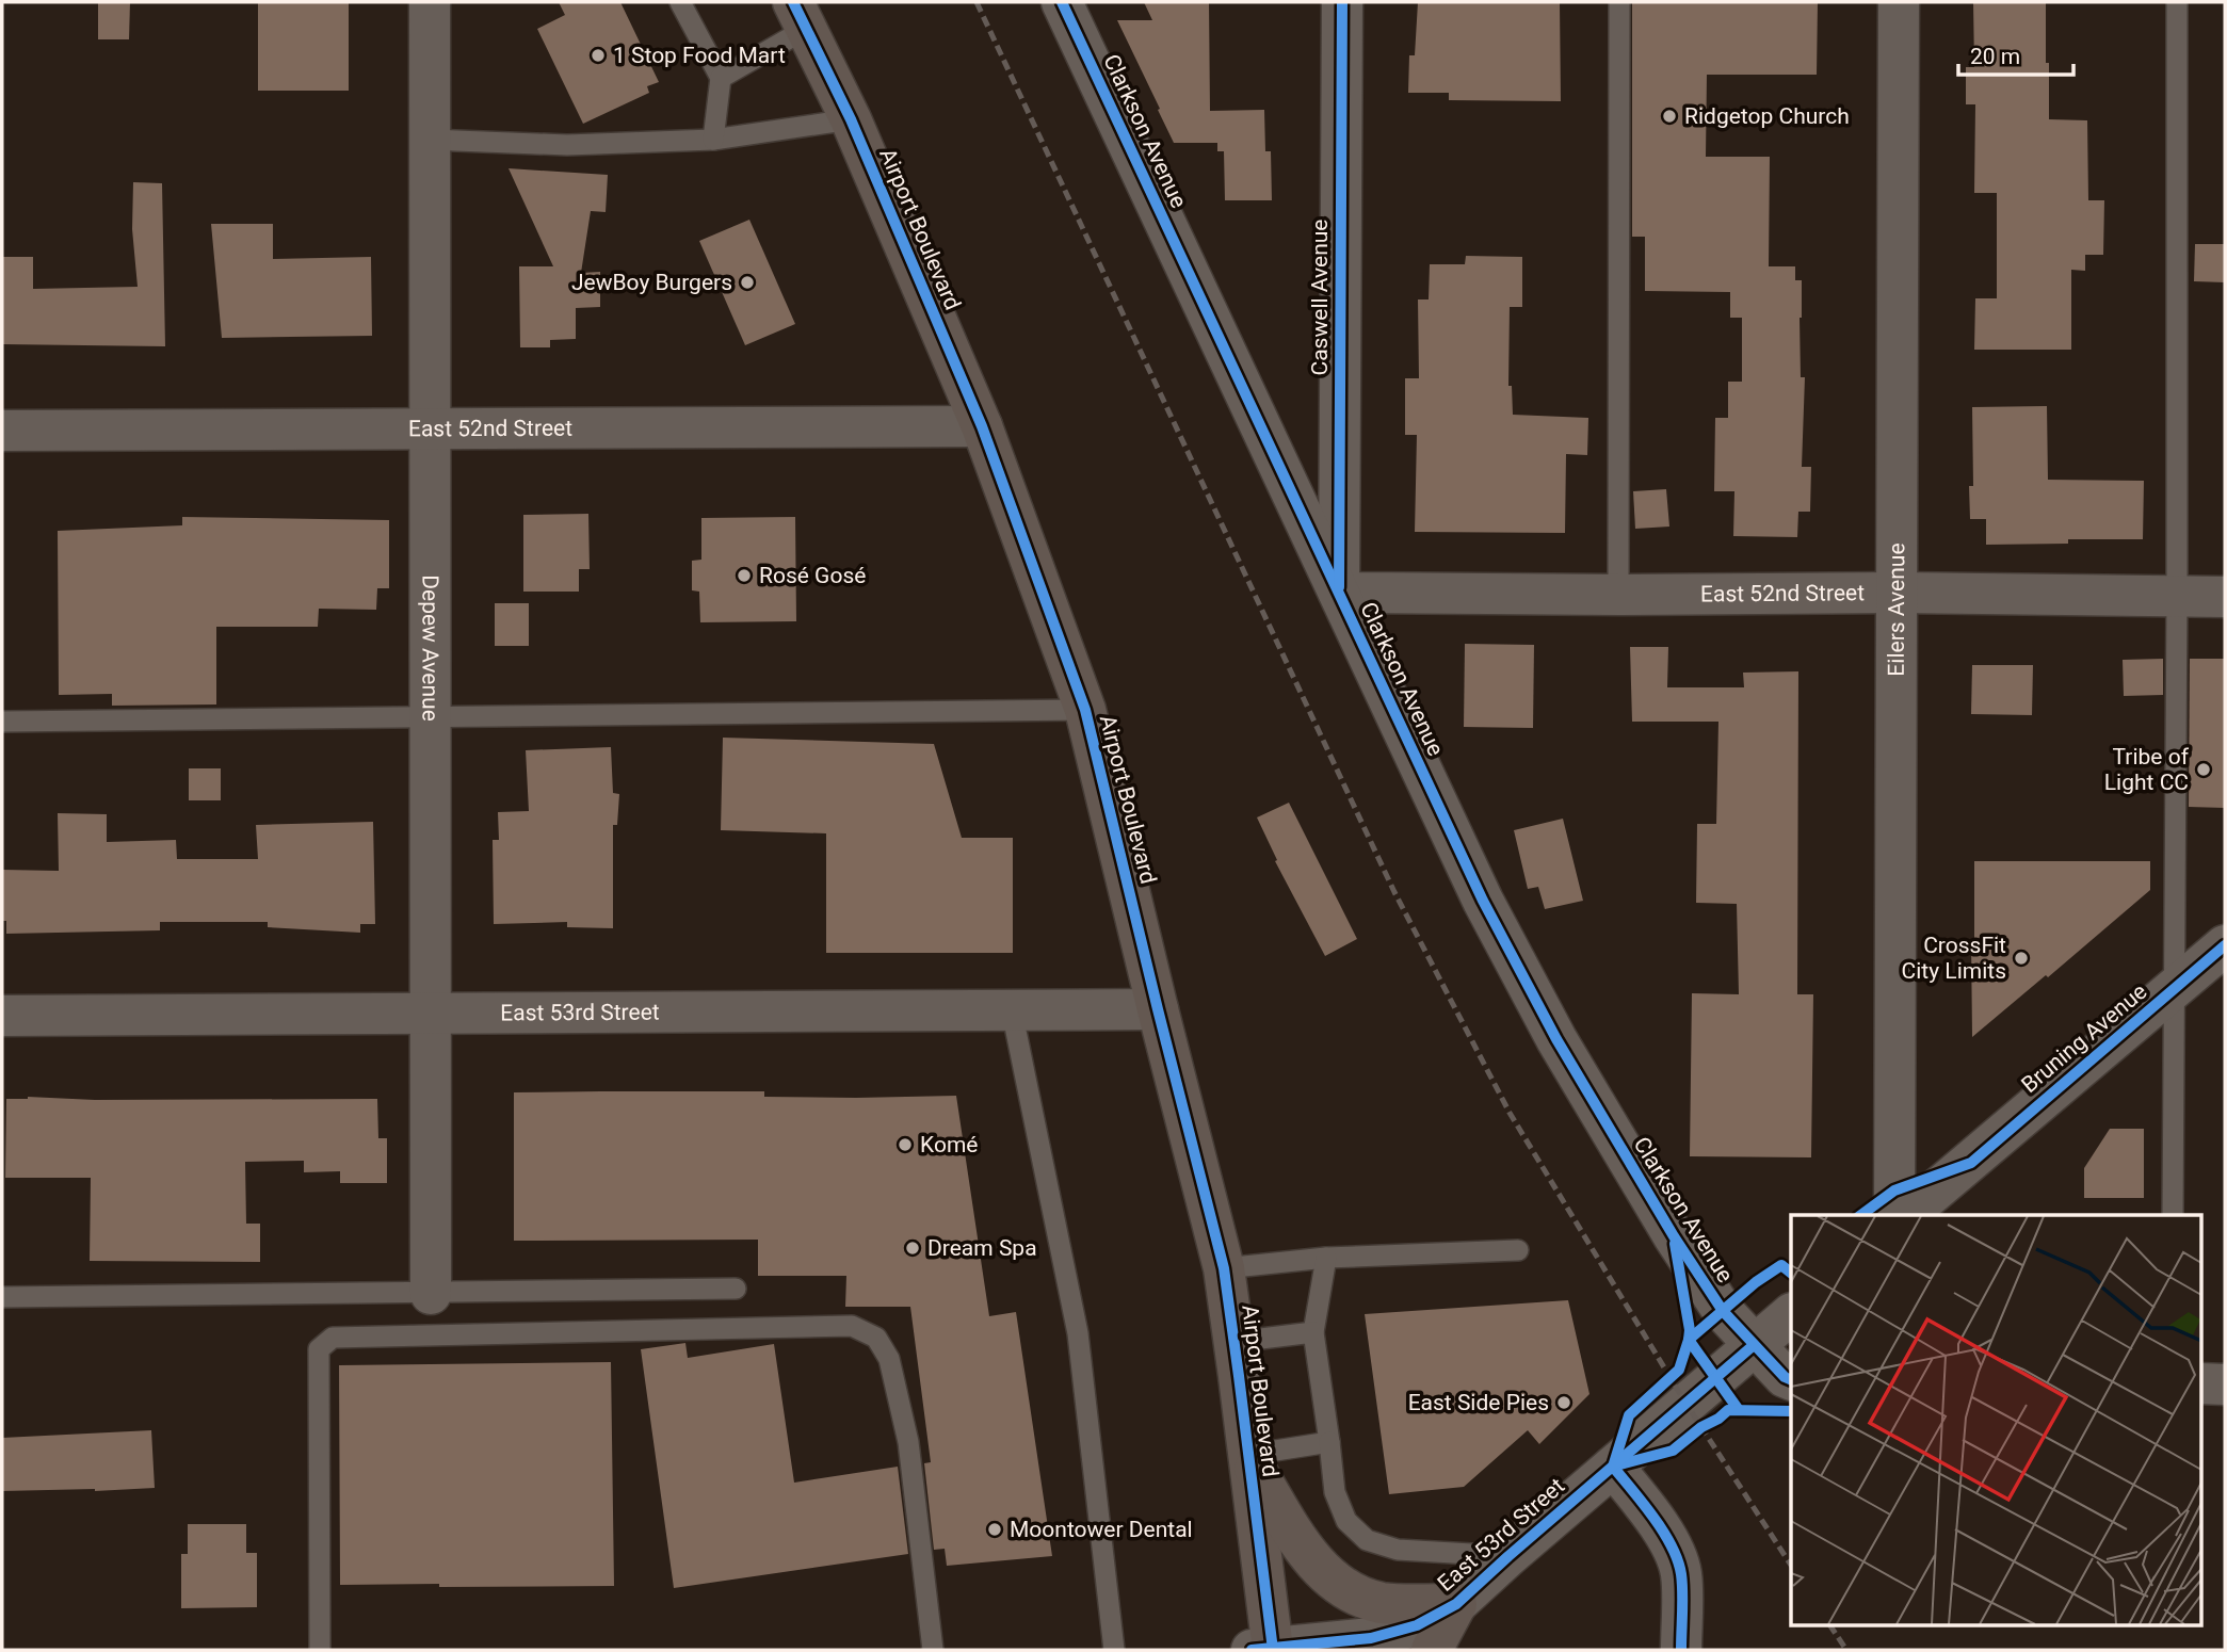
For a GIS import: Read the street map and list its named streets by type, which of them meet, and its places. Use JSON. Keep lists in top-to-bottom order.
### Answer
{
  "streets": {
    "main road": ["Airport Boulevard"],
    "street": [
      "Clarkson Avenue",
      "Caswell Avenue",
      "East 52nd Street",
      "Eilers Avenue",
      "Depew Avenue",
      "East 53rd Street",
      "Bruning Avenue"
    ]
  },
  "crossings": [
    ["Clarkson Avenue", "Caswell Avenue"],
    ["Clarkson Avenue", "East 52nd Street"],
    ["Clarkson Avenue", "East 53rd Street"],
    ["Airport Boulevard", "East 52nd Street"],
    ["Airport Boulevard", "East 53rd Street"],
    ["Caswell Avenue", "East 52nd Street"],
    ["East 52nd Street", "Eilers Avenue"],
    ["East 52nd Street", "Depew Avenue"],
    ["Depew Avenue", "East 53rd Street"]
  ],
  "places": [
    "1 Stop Food Mart",
    "Ridgetop Church",
    "JewBoy Burgers",
    "Rosé Gosé",
    "Tribe of Light CC",
    "CrossFit City Limits",
    "Komé",
    "Dream Spa",
    "East Side Pies",
    "Moontower Dental"
  ],
  "scale_bar": "20 m"
}
